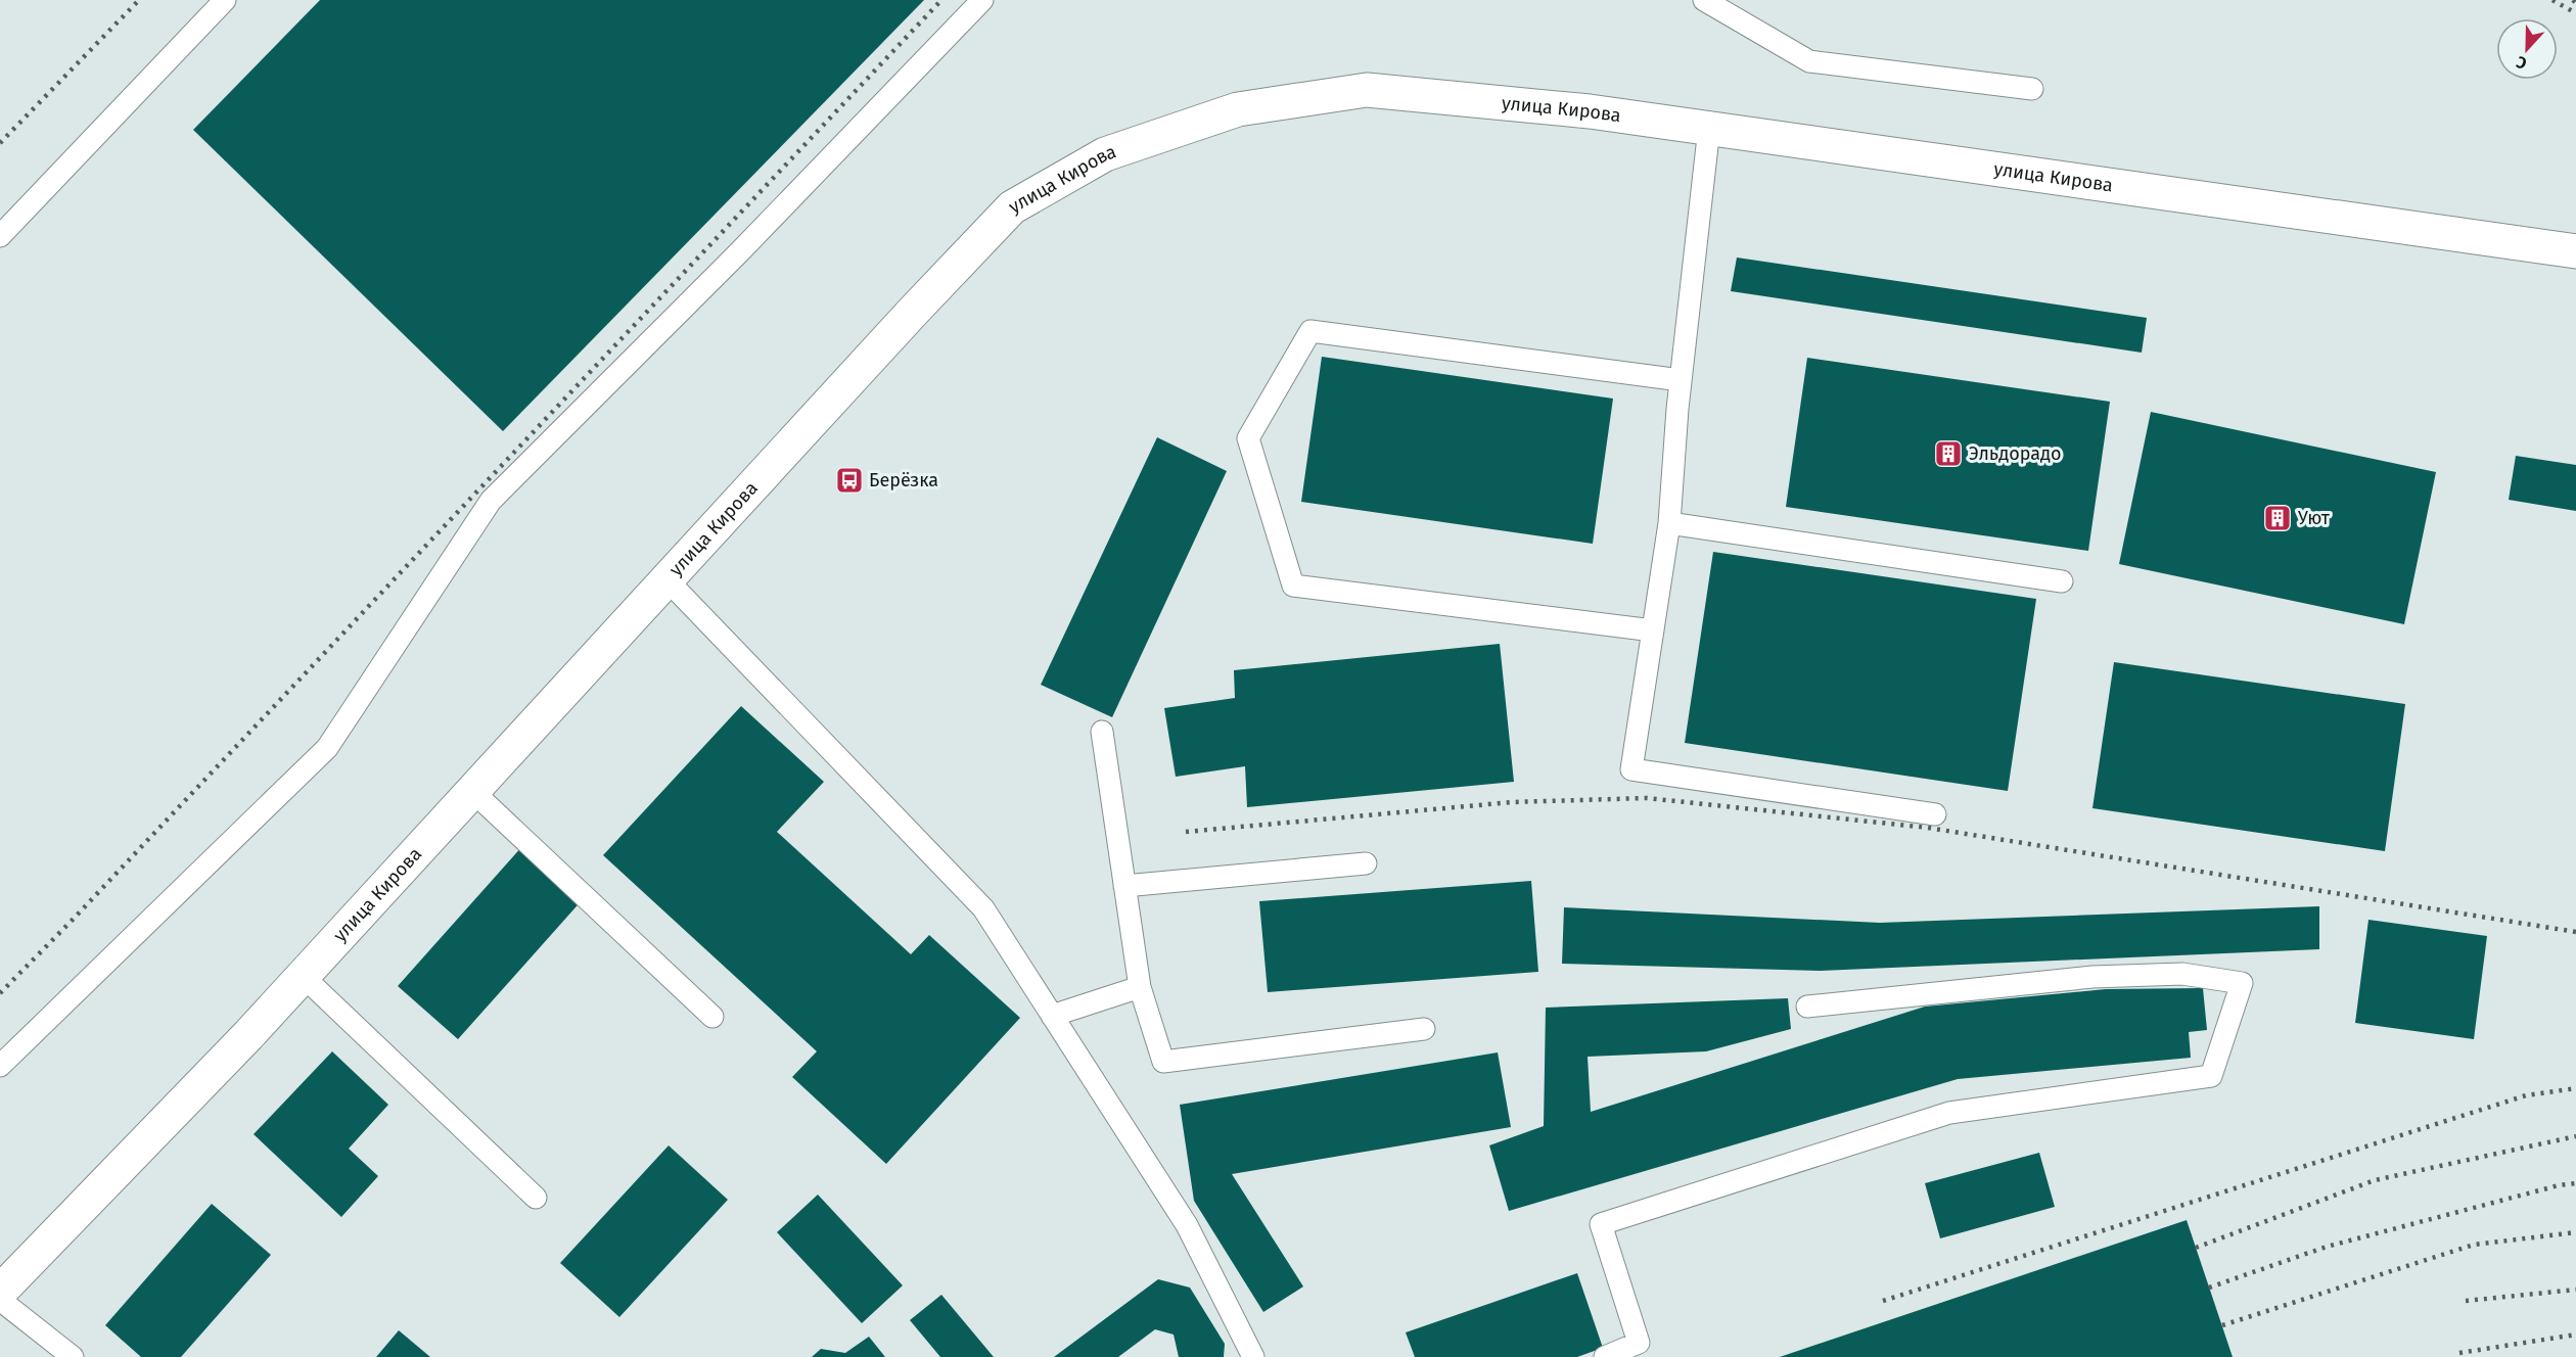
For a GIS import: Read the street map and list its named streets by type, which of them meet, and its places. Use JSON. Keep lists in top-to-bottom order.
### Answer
{
  "streets": {
    "main road": ["улица Кирова"]
  },
  "places": {
    "building": ["Эльдорадо", "Уют"],
    "bus stop": ["Берёзка"]
  },
  "north": "bottom"
}
